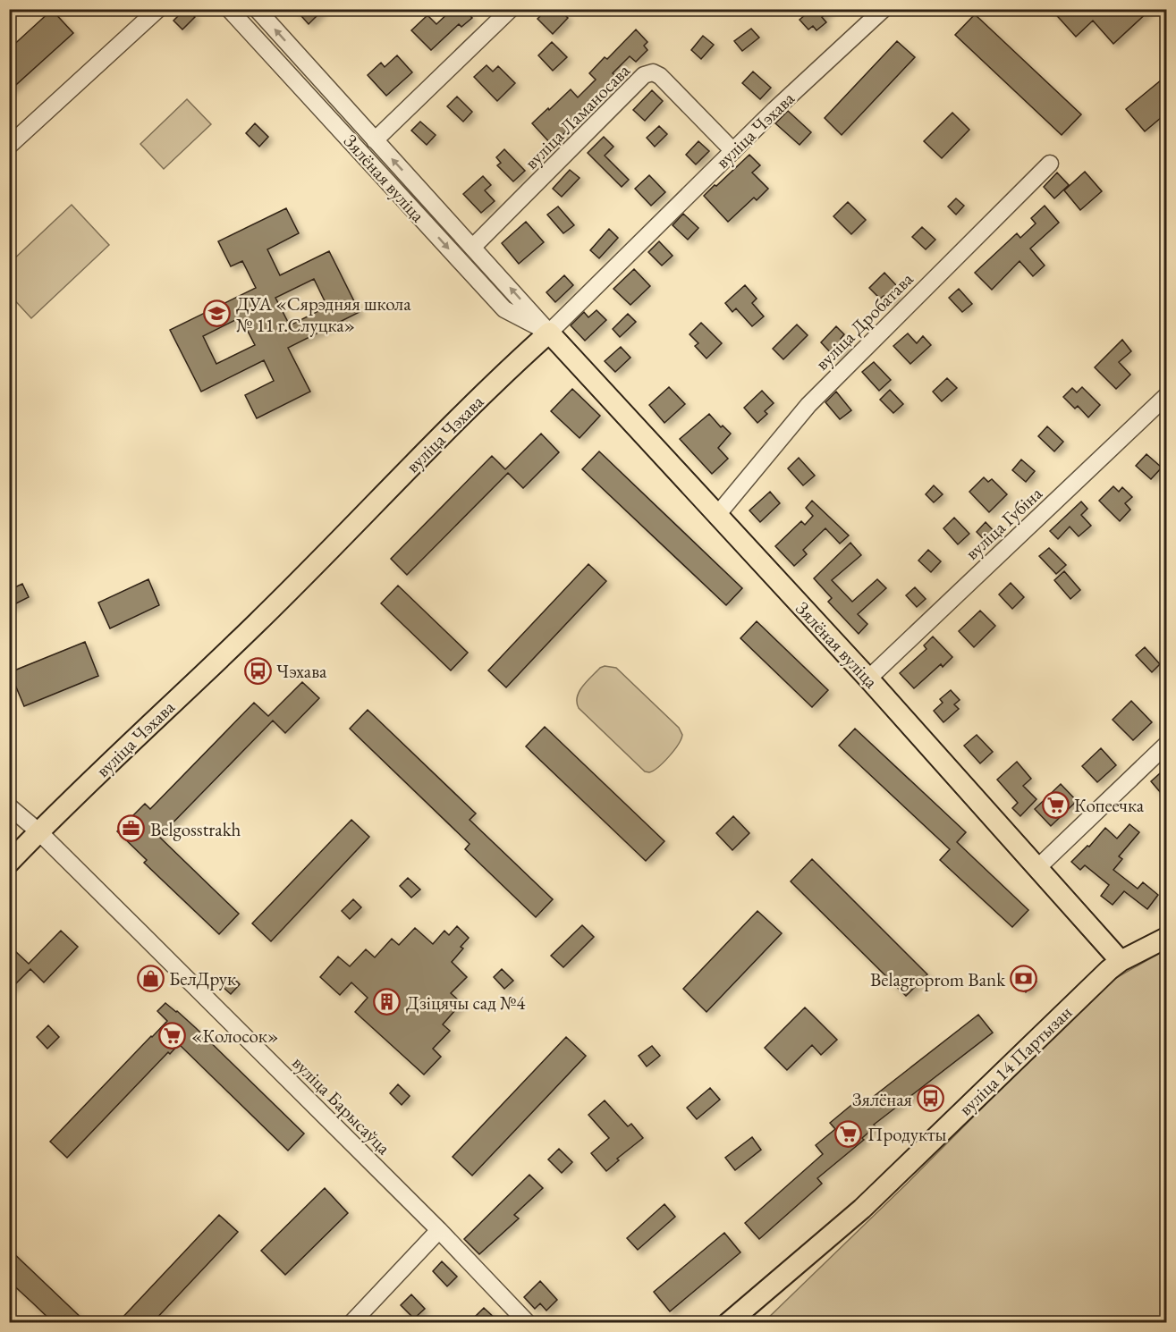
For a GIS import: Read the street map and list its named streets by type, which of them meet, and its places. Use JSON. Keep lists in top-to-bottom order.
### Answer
{
  "streets": {
    "main road": ["вуліца Чэхава", "Зялёная вуліца", "вуліца 14 Партызан"],
    "street": [
      "вуліца Ламаносава",
      "вуліца Дробатава",
      "вуліца Губіна",
      "вуліца Барысаўца"
    ]
  },
  "crossings": [
    ["вуліца Ламаносава", "вуліца Чэхава"],
    ["вуліца Ламаносава", "Зялёная вуліца"],
    ["вуліца Чэхава", "Зялёная вуліца"],
    ["вуліца Чэхава", "вуліца Барысаўца"],
    ["Зялёная вуліца", "вуліца Дробатава"],
    ["Зялёная вуліца", "вуліца Губіна"],
    ["Зялёная вуліца", "вуліца 14 Партызан"]
  ],
  "places": {
    "school or university": ["ДУА «Сярэдняя школа № 11 г.Слуцка»"],
    "bus stop": ["Чэхава", "Зялёная"],
    "supermarket": ["Копеечка", "«Колосок»", "Продукты"],
    "office": ["Belgosstrakh"],
    "shop": ["БелДрук"],
    "bank": ["Belagroprom Bank"],
    "building": ["Дзіцячы сад №4"]
  }
}
